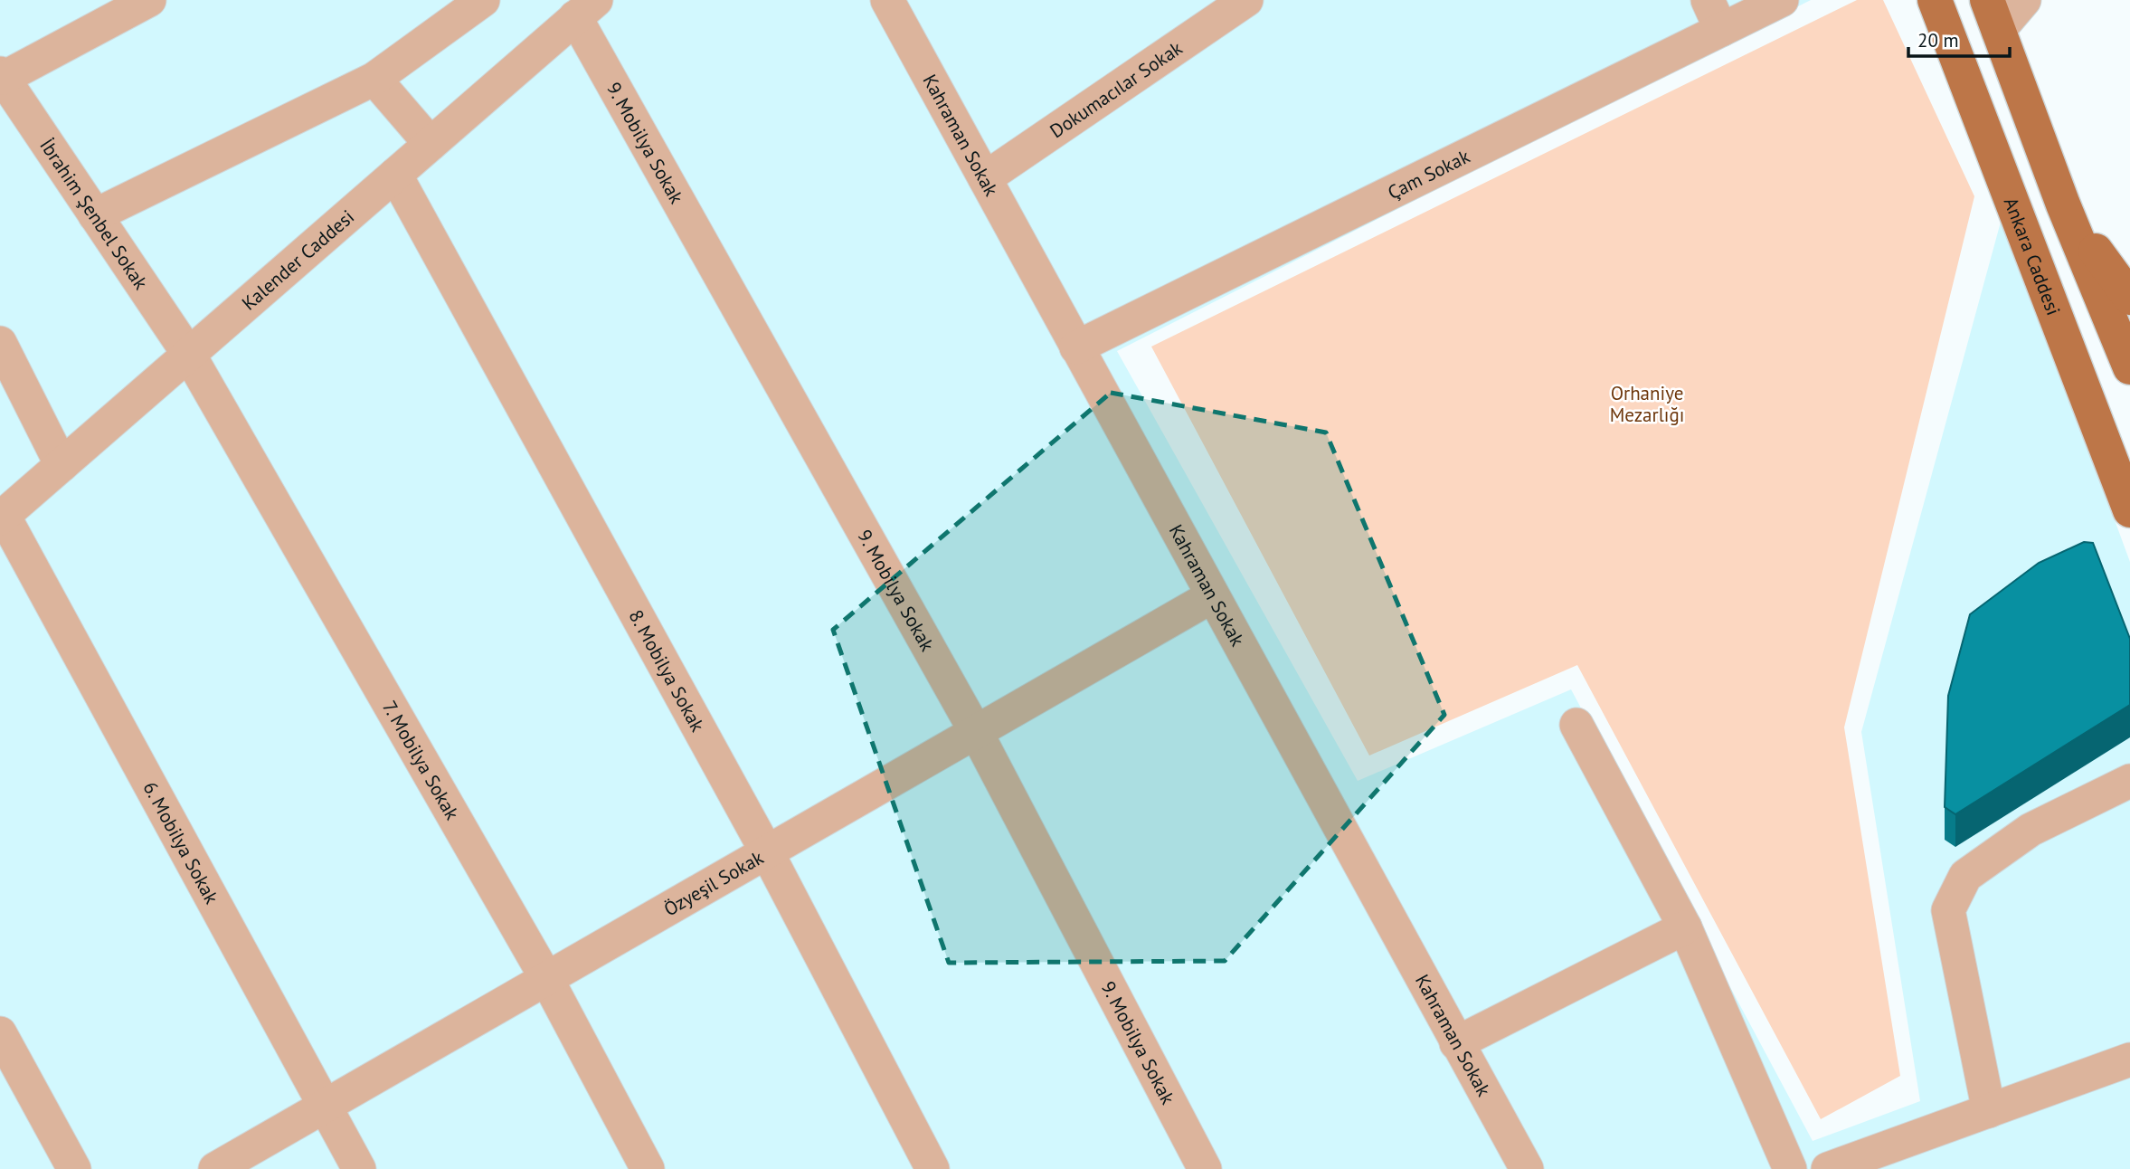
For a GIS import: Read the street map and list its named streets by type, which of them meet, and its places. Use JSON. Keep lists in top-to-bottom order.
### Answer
{
  "streets": {
    "main road": ["Ankara Caddesi"],
    "street": [
      "Dokumacılar Sokak",
      "Kahraman Sokak",
      "9. Mobilya Sokak",
      "Çam Sokak",
      "İbrahim Şenbel Sokak",
      "Kalender Caddesi",
      "8. Mobilya Sokak",
      "7. Mobilya Sokak",
      "6. Mobilya Sokak",
      "Özyeşil Sokak"
    ]
  },
  "crossings": [
    ["Dokumacılar Sokak", "Kahraman Sokak"],
    ["Kahraman Sokak", "Çam Sokak"],
    ["Kahraman Sokak", "Özyeşil Sokak"],
    ["9. Mobilya Sokak", "Kalender Caddesi"],
    ["9. Mobilya Sokak", "Özyeşil Sokak"],
    ["İbrahim Şenbel Sokak", "Kalender Caddesi"],
    ["İbrahim Şenbel Sokak", "7. Mobilya Sokak"],
    ["Kalender Caddesi", "8. Mobilya Sokak"],
    ["Kalender Caddesi", "7. Mobilya Sokak"],
    ["Kalender Caddesi", "6. Mobilya Sokak"],
    ["8. Mobilya Sokak", "Özyeşil Sokak"],
    ["7. Mobilya Sokak", "Özyeşil Sokak"],
    ["6. Mobilya Sokak", "Özyeşil Sokak"]
  ],
  "parks": ["Orhaniye Mezarlığı"],
  "scale_bar": "20 m"
}
